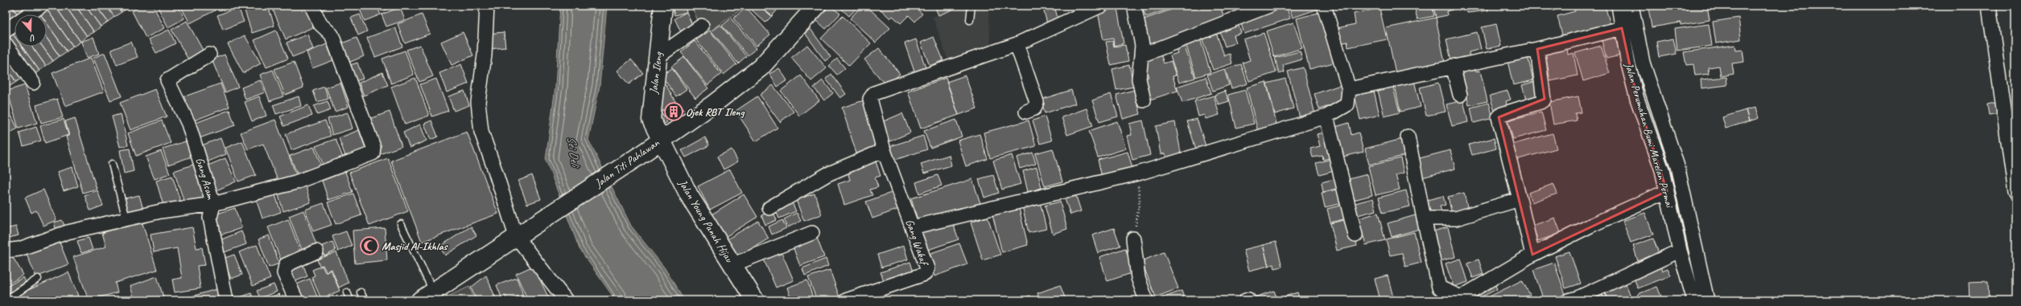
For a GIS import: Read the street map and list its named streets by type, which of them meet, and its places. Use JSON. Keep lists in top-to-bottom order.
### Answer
{
  "streets": {
    "main road": ["Jalan Ileng", "Jalan Titi Pahlawan", "Jalan Young Panah Hijau"],
    "street": ["Jalan Perumahan Bumi Marelan Permai", "Gang Asam", "Gang Wakaf"]
  },
  "crossings": [
    ["Jalan Ileng", "Jalan Titi Pahlawan"],
    ["Jalan Ileng", "Jalan Young Panah Hijau"],
    ["Jalan Titi Pahlawan", "Jalan Young Panah Hijau"]
  ],
  "water": ["Sei Deli"],
  "places": {
    "building": ["Ojek RBT Ileng"],
    "mosque": ["Masjid Al-Ikhlas"]
  },
  "north": "bottom"
}
